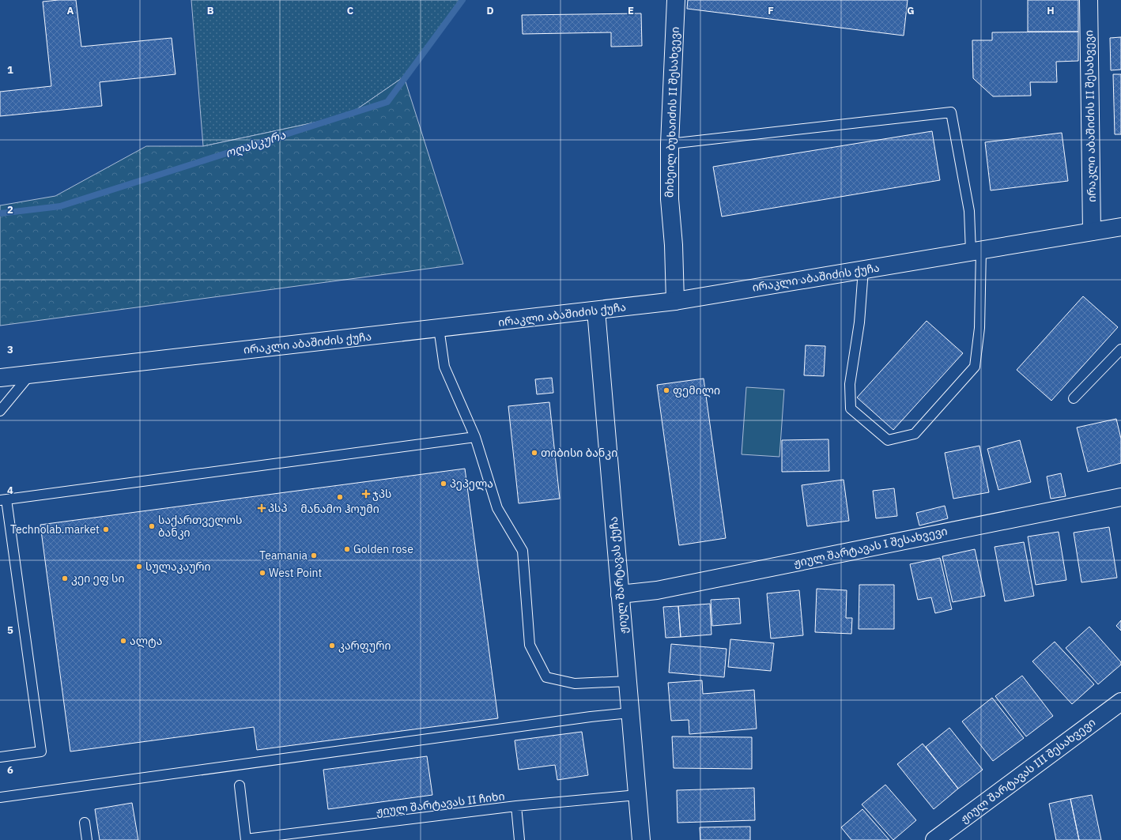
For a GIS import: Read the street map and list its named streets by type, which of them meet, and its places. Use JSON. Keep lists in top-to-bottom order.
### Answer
{
  "streets": {
    "street": [
      "მიხეილ ბუხაიძის II შესახვევი",
      "ირაკლი აბაშიძის II შესახვევი",
      "ირაკლი აბაშიძის ქუჩა",
      "ჟიულ შარტავას I შესახვევი",
      "ჟიულ შარტავას ქუჩა",
      "ჟიულ შარტავას III შესახვევი"
    ],
    "lane": ["ჟიულ შარტავას II ჩიხი"]
  },
  "crossings": [
    ["მიხეილ ბუხაიძის II შესახვევი", "ირაკლი აბაშიძის ქუჩა"],
    ["ირაკლი აბაშიძის II შესახვევი", "ირაკლი აბაშიძის ქუჩა"],
    ["ირაკლი აბაშიძის ქუჩა", "ჟიულ შარტავას ქუჩა"],
    ["ჟიულ შარტავას I შესახვევი", "ჟიულ შარტავას ქუჩა"],
    ["ჟიულ შარტავას ქუჩა", "ჟიულ შარტავას II ჩიხი"]
  ],
  "water": ["ოღასკურა"],
  "places": {
    "other": [
      "ფემილი",
      "თიბისი ბანკი",
      "პეპელა",
      "მანამო ჰოუმი",
      "საქართველოს ბანკი",
      "Technolab.market",
      "Golden rose",
      "Teamania",
      "სულაკაური",
      "West Point",
      "კეი ეფ სი",
      "ალტა",
      "კარფური"
    ],
    "health": ["ჯპს", "პსპ"]
  },
  "grid": {
    "columns": [
      "A",
      "B",
      "C",
      "D",
      "E",
      "F",
      "G",
      "H"
    ],
    "rows": [
      "1",
      "2",
      "3",
      "4",
      "5",
      "6"
    ]
  }
}
